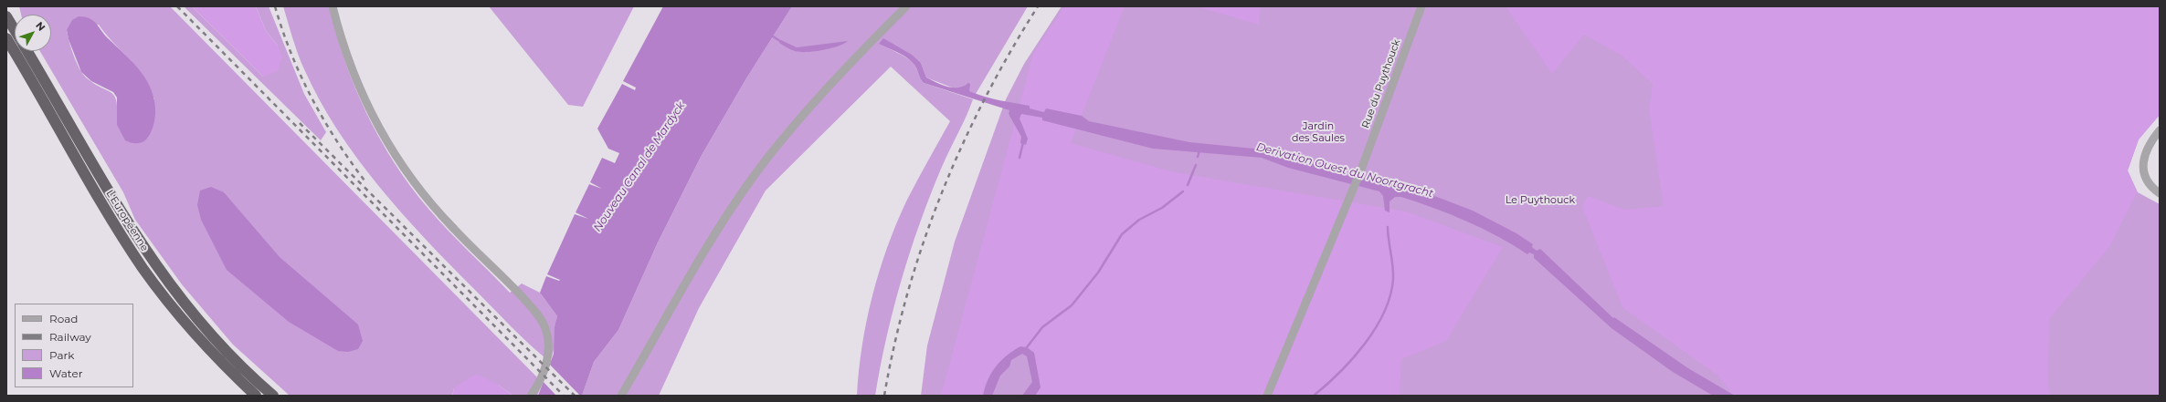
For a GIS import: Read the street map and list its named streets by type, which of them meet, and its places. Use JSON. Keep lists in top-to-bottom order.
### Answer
{
  "streets": {
    "highway": ["L'Européenne"],
    "street": ["Rue du Puythouck"]
  },
  "water": ["Nouveau Canal de Mardyck", "Derivation Ouest du Noortgracht"],
  "parks": ["Jardin des Saules", "Le Puythouck"],
  "legend": [
    "Road",
    "Railway",
    "Park",
    "Water"
  ],
  "north": "top right"
}
